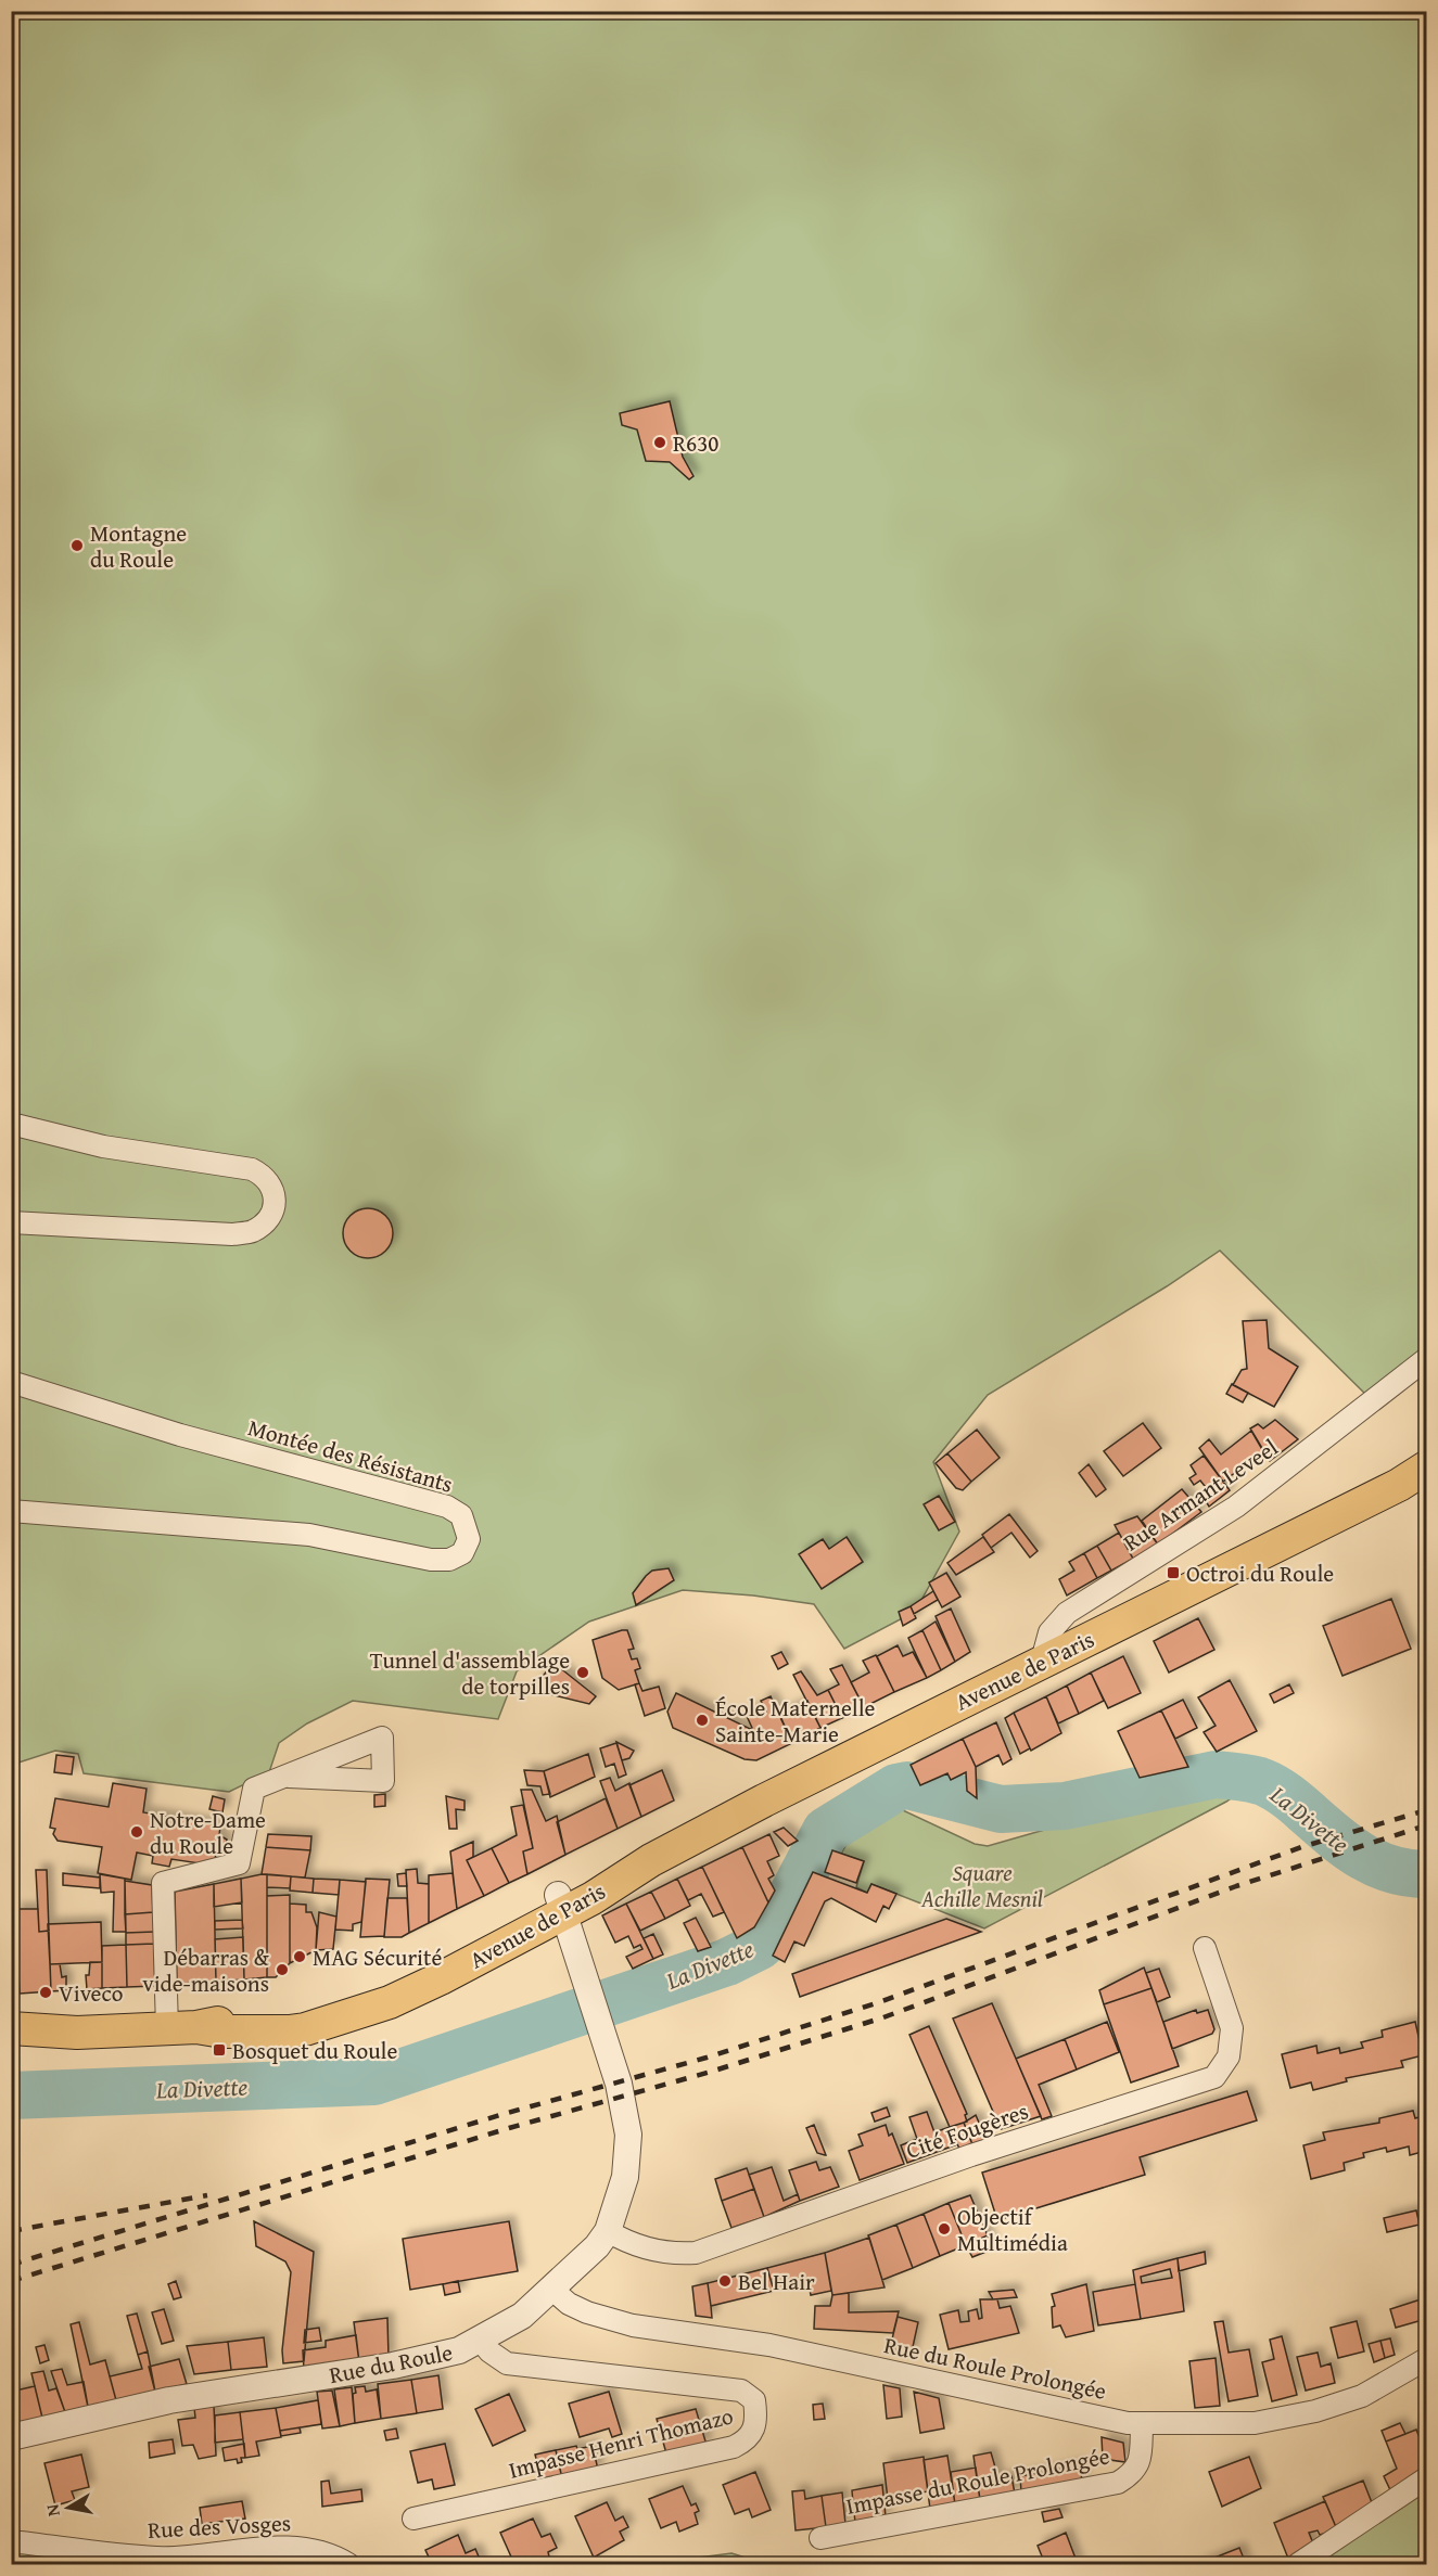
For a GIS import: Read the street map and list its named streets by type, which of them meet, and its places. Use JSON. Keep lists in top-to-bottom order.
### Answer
{
  "streets": {
    "main road": ["Avenue de Paris"],
    "street": [
      "Montée des Résistants",
      "Rue Armant Leveel",
      "Cité Fougères",
      "Rue du Roule",
      "Rue du Roule Prolongée",
      "Impasse Henri Thomazo",
      "Impasse du Roule Prolongée",
      "Rue des Vosges"
    ]
  },
  "crossings": [
    ["Rue Armant Leveel", "Avenue de Paris"],
    ["Avenue de Paris", "Rue du Roule"],
    ["Cité Fougères", "Rue du Roule"],
    ["Rue du Roule", "Rue du Roule Prolongée"],
    ["Rue du Roule", "Impasse Henri Thomazo"],
    ["Rue du Roule Prolongée", "Impasse du Roule Prolongée"]
  ],
  "water": ["La Divette"],
  "parks": ["Square Achille Mesnil"],
  "places": {
    "other": [
      "R630",
      "Montagne du Roule",
      "Tunnel d'assemblage de torpilles",
      "École Maternelle Sainte-Marie",
      "Notre-Dame du Roule",
      "MAG Sécurité",
      "Débarras & vide-maisons",
      "Viveco",
      "Objectif Multimédia",
      "Bel Hair"
    ],
    "transit": ["Octroi du Roule", "Bosquet du Roule"]
  },
  "north": "left"
}
